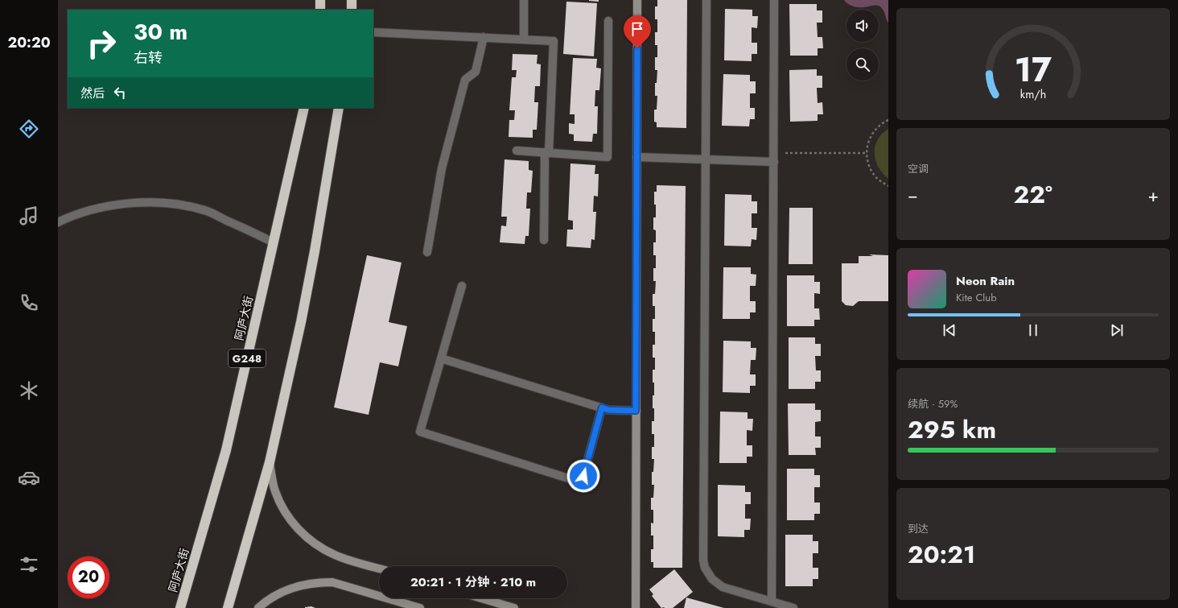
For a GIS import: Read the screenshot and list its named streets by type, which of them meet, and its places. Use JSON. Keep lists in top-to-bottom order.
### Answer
{
  "streets": {
    "highway": ["阿庐大街", "G248"]
  },
  "page": {
    "tabs": "20:20",
    "turn": ["30 m", "右转"],
    "then": "然后",
    "tile": [
      "空调",
      ["续航 · 59%", "295 km"],
      ["到达", "20:21"]
    ],
    "heat": ["−", "22°", "+"],
    "song": ["Neon Rain", "Kite Club"],
    "limit": "20",
    "trip": "20:21 · 1 分钟 · 210 m",
    "gauge": ["17", "km/h"]
  }
}
